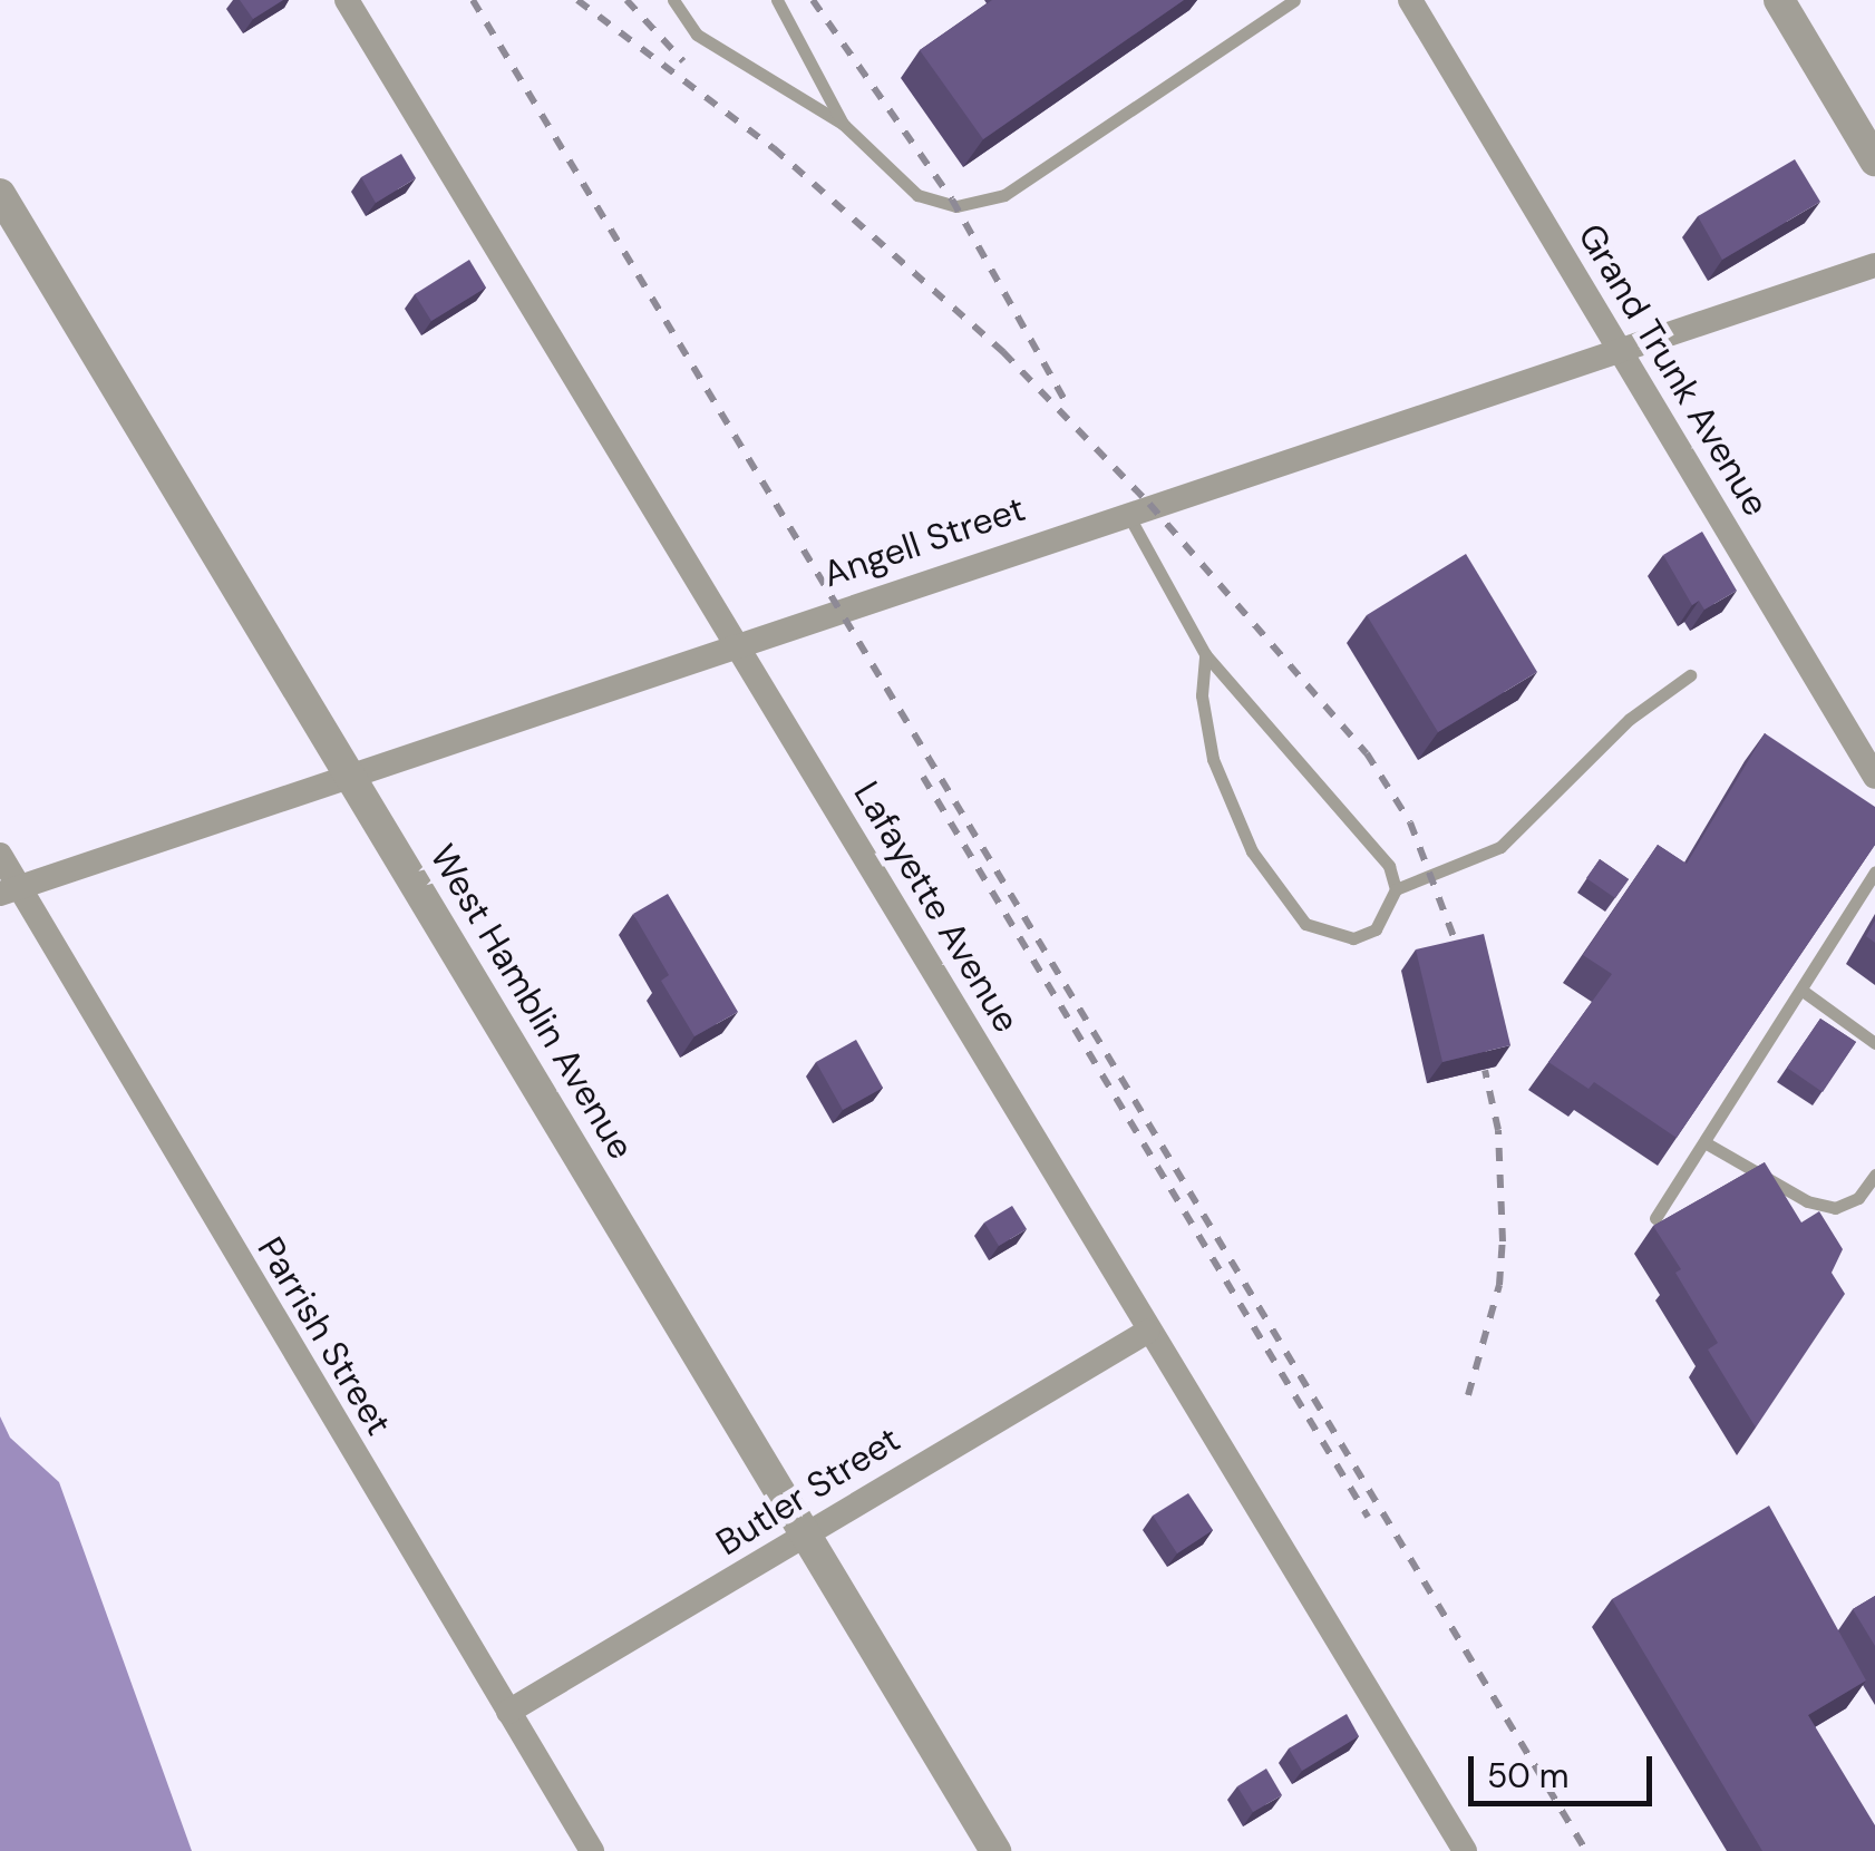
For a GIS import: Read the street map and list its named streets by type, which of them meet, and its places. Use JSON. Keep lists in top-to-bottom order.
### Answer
{
  "streets": {
    "street": [
      "Grand Trunk Avenue",
      "Angell Street",
      "Lafayette Avenue",
      "West Hamblin Avenue",
      "Parrish Street",
      "Butler Street"
    ]
  },
  "crossings": [
    ["Grand Trunk Avenue", "Angell Street"],
    ["Angell Street", "Lafayette Avenue"],
    ["Angell Street", "West Hamblin Avenue"],
    ["Angell Street", "Parrish Street"],
    ["Lafayette Avenue", "Butler Street"],
    ["West Hamblin Avenue", "Butler Street"],
    ["Parrish Street", "Butler Street"]
  ],
  "scale_bar": "50 m"
}
